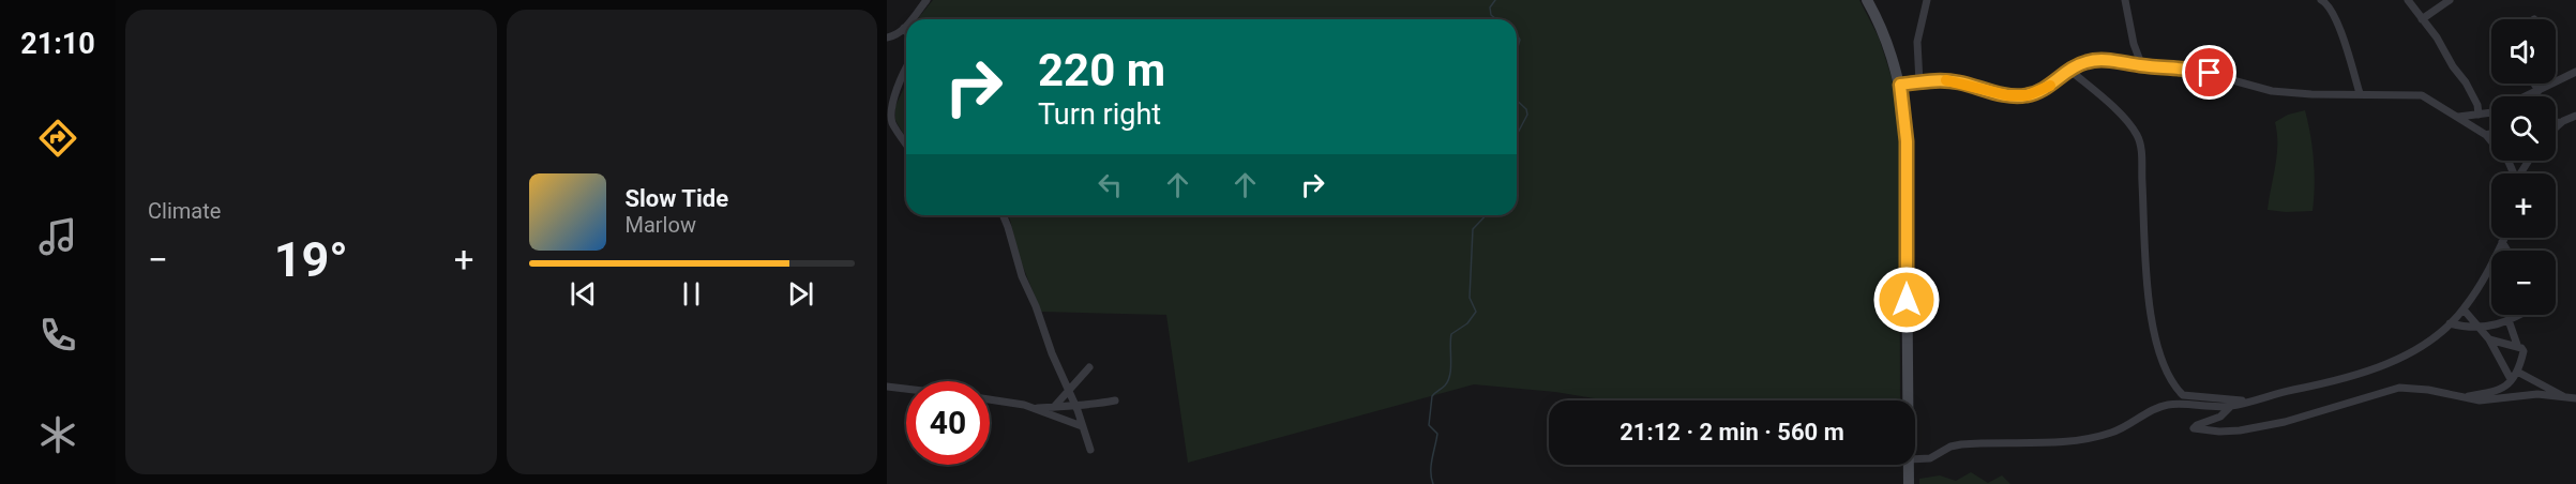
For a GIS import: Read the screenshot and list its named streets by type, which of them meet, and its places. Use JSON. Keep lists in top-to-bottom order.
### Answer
{
  "page": {
    "tabs": "21:10",
    "tile": "Climate",
    "map_buttons": ["+", "−"],
    "turn": ["220 m", "Turn right"],
    "song": ["Slow Tide", "Marlow"],
    "heat": ["−", "19°", "+"],
    "limit": "40",
    "trip": "21:12 · 2 min · 560 m"
  }
}
